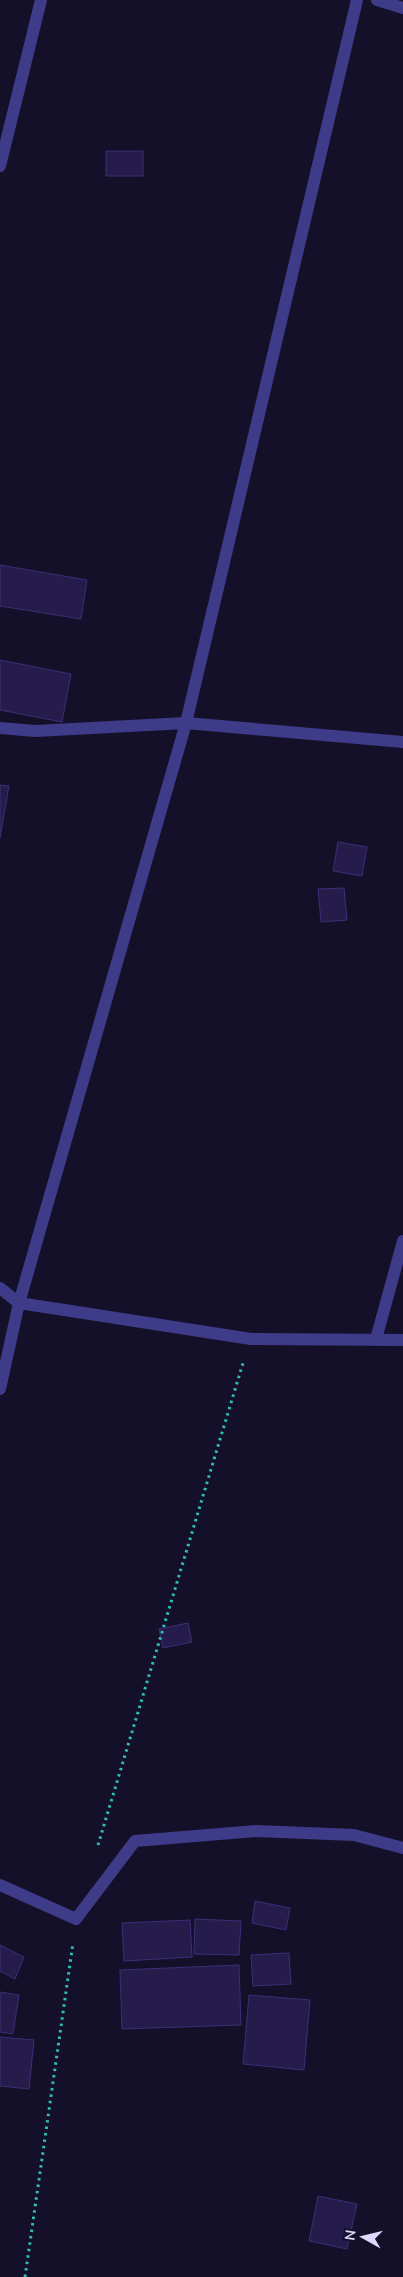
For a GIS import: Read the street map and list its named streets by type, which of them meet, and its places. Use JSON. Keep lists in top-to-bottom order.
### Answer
{
  "north": "left"
}
